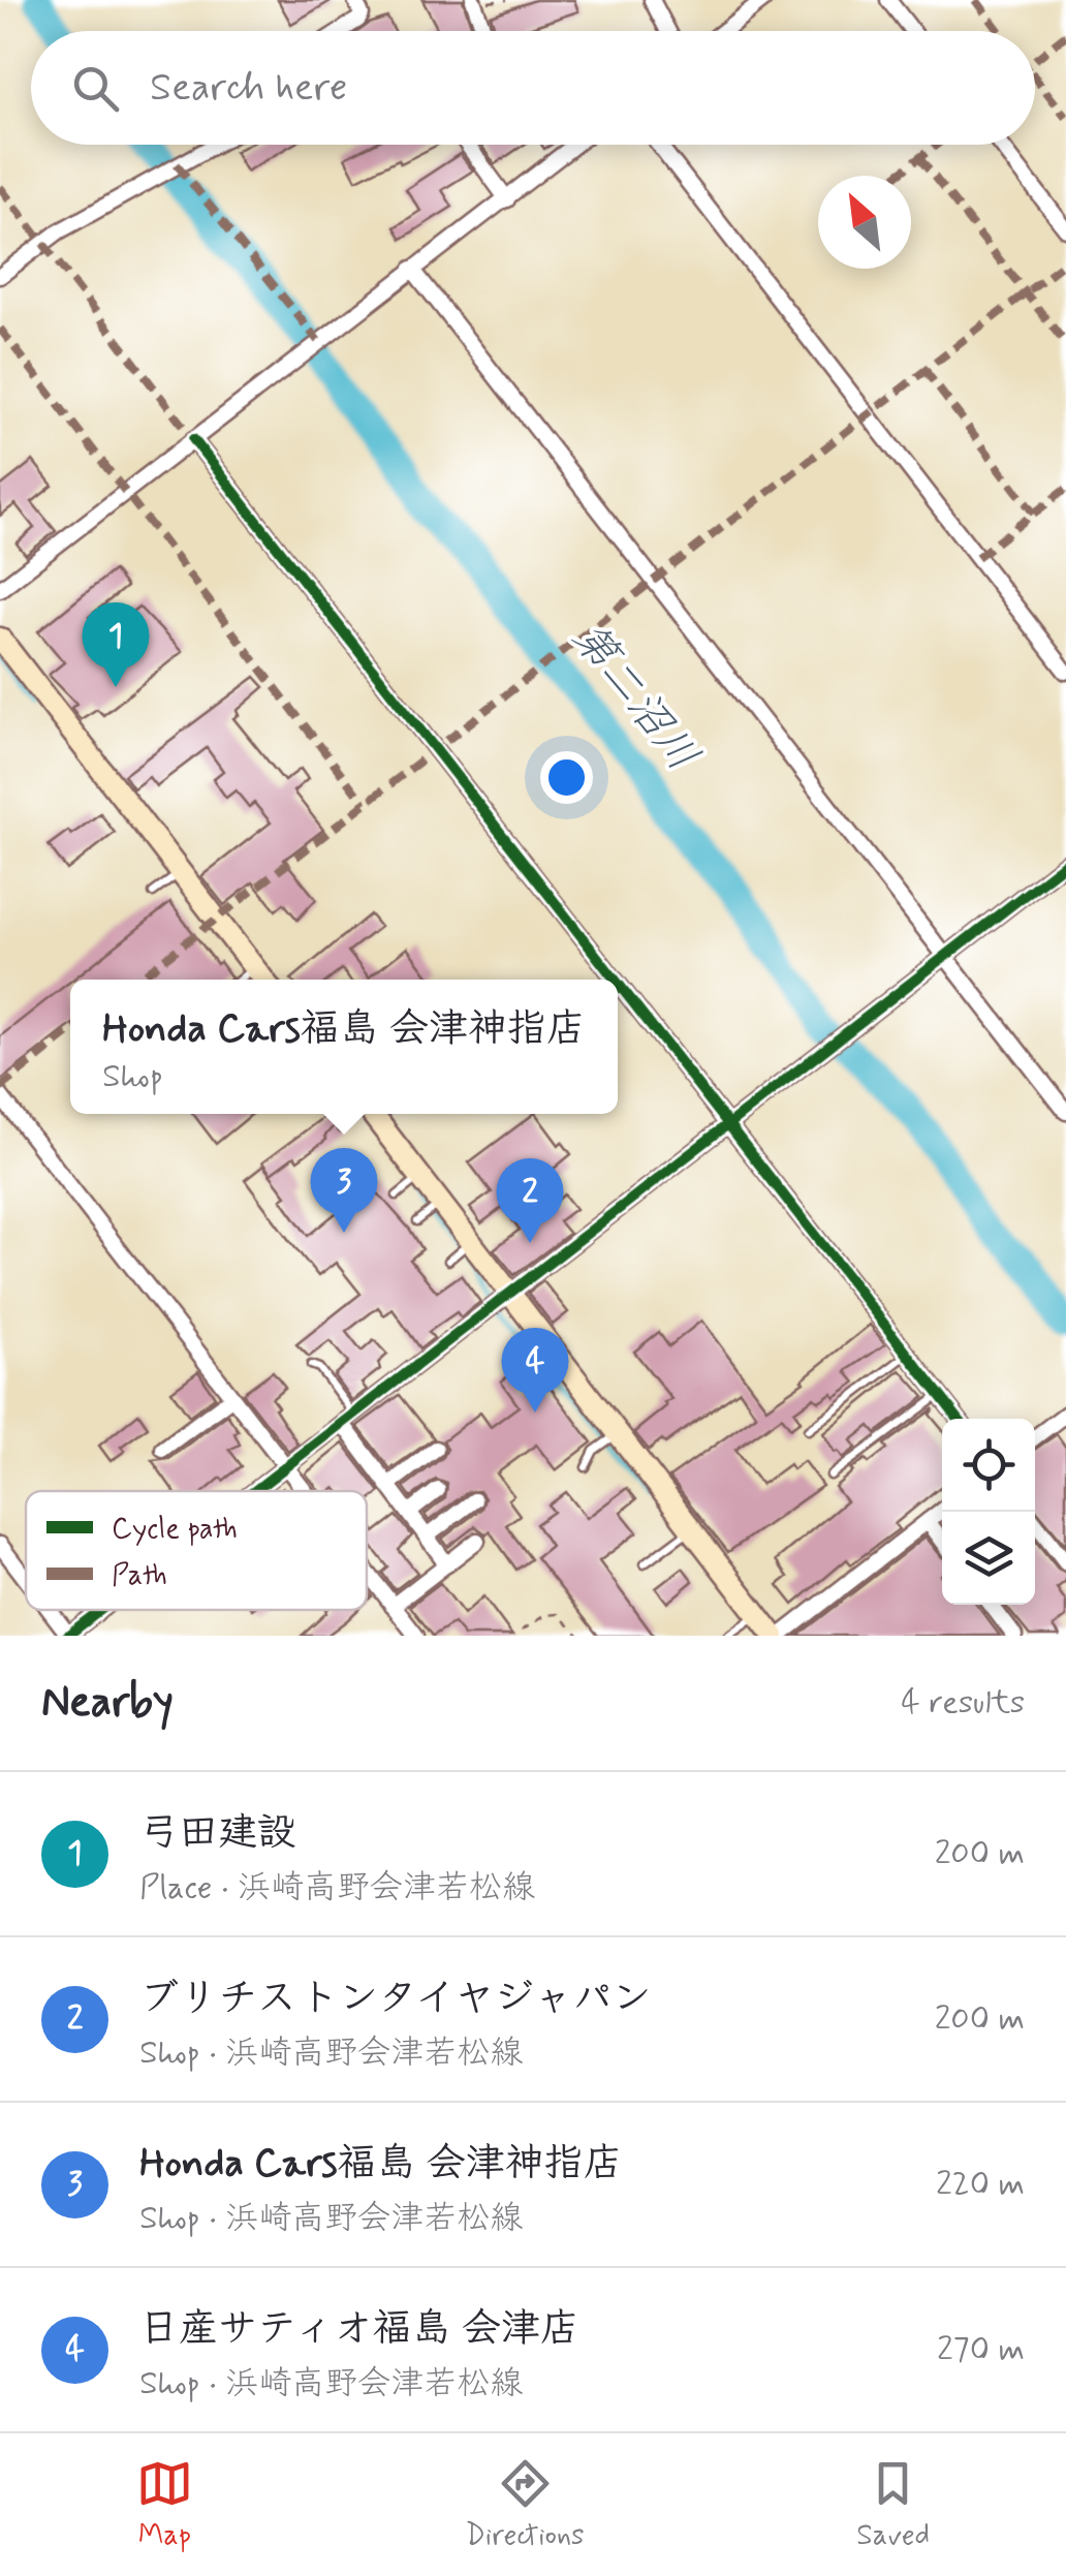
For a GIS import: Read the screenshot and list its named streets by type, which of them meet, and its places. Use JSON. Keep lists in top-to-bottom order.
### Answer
{
  "water": ["第二沼川"],
  "legend": ["Cycle path", "Path"],
  "north": "top left",
  "page": {
    "search": "Search here",
    "pins": [
      "1",
      "3",
      "2",
      "4"
    ],
    "popup": ["Honda Cars福島 会津神指店", "Shop"],
    "heading": ["Nearby", "4 results"],
    "list": [
      {
        "mark": "1",
        "name": "弓田建設",
        "note": "Place · 浜崎高野会津若松線",
        "value": "200 m"
      },
      {
        "mark": "2",
        "name": "ブリチストンタイヤジャパン",
        "note": "Shop · 浜崎高野会津若松線",
        "value": "200 m"
      },
      {
        "mark": "3",
        "name": "Honda Cars福島 会津神指店",
        "note": "Shop · 浜崎高野会津若松線",
        "value": "220 m"
      },
      {
        "mark": "4",
        "name": "日産サティオ福島 会津店",
        "note": "Shop · 浜崎高野会津若松線",
        "value": "270 m"
      }
    ],
    "nav": ["Map", "Directions", "Saved"]
  }
}
